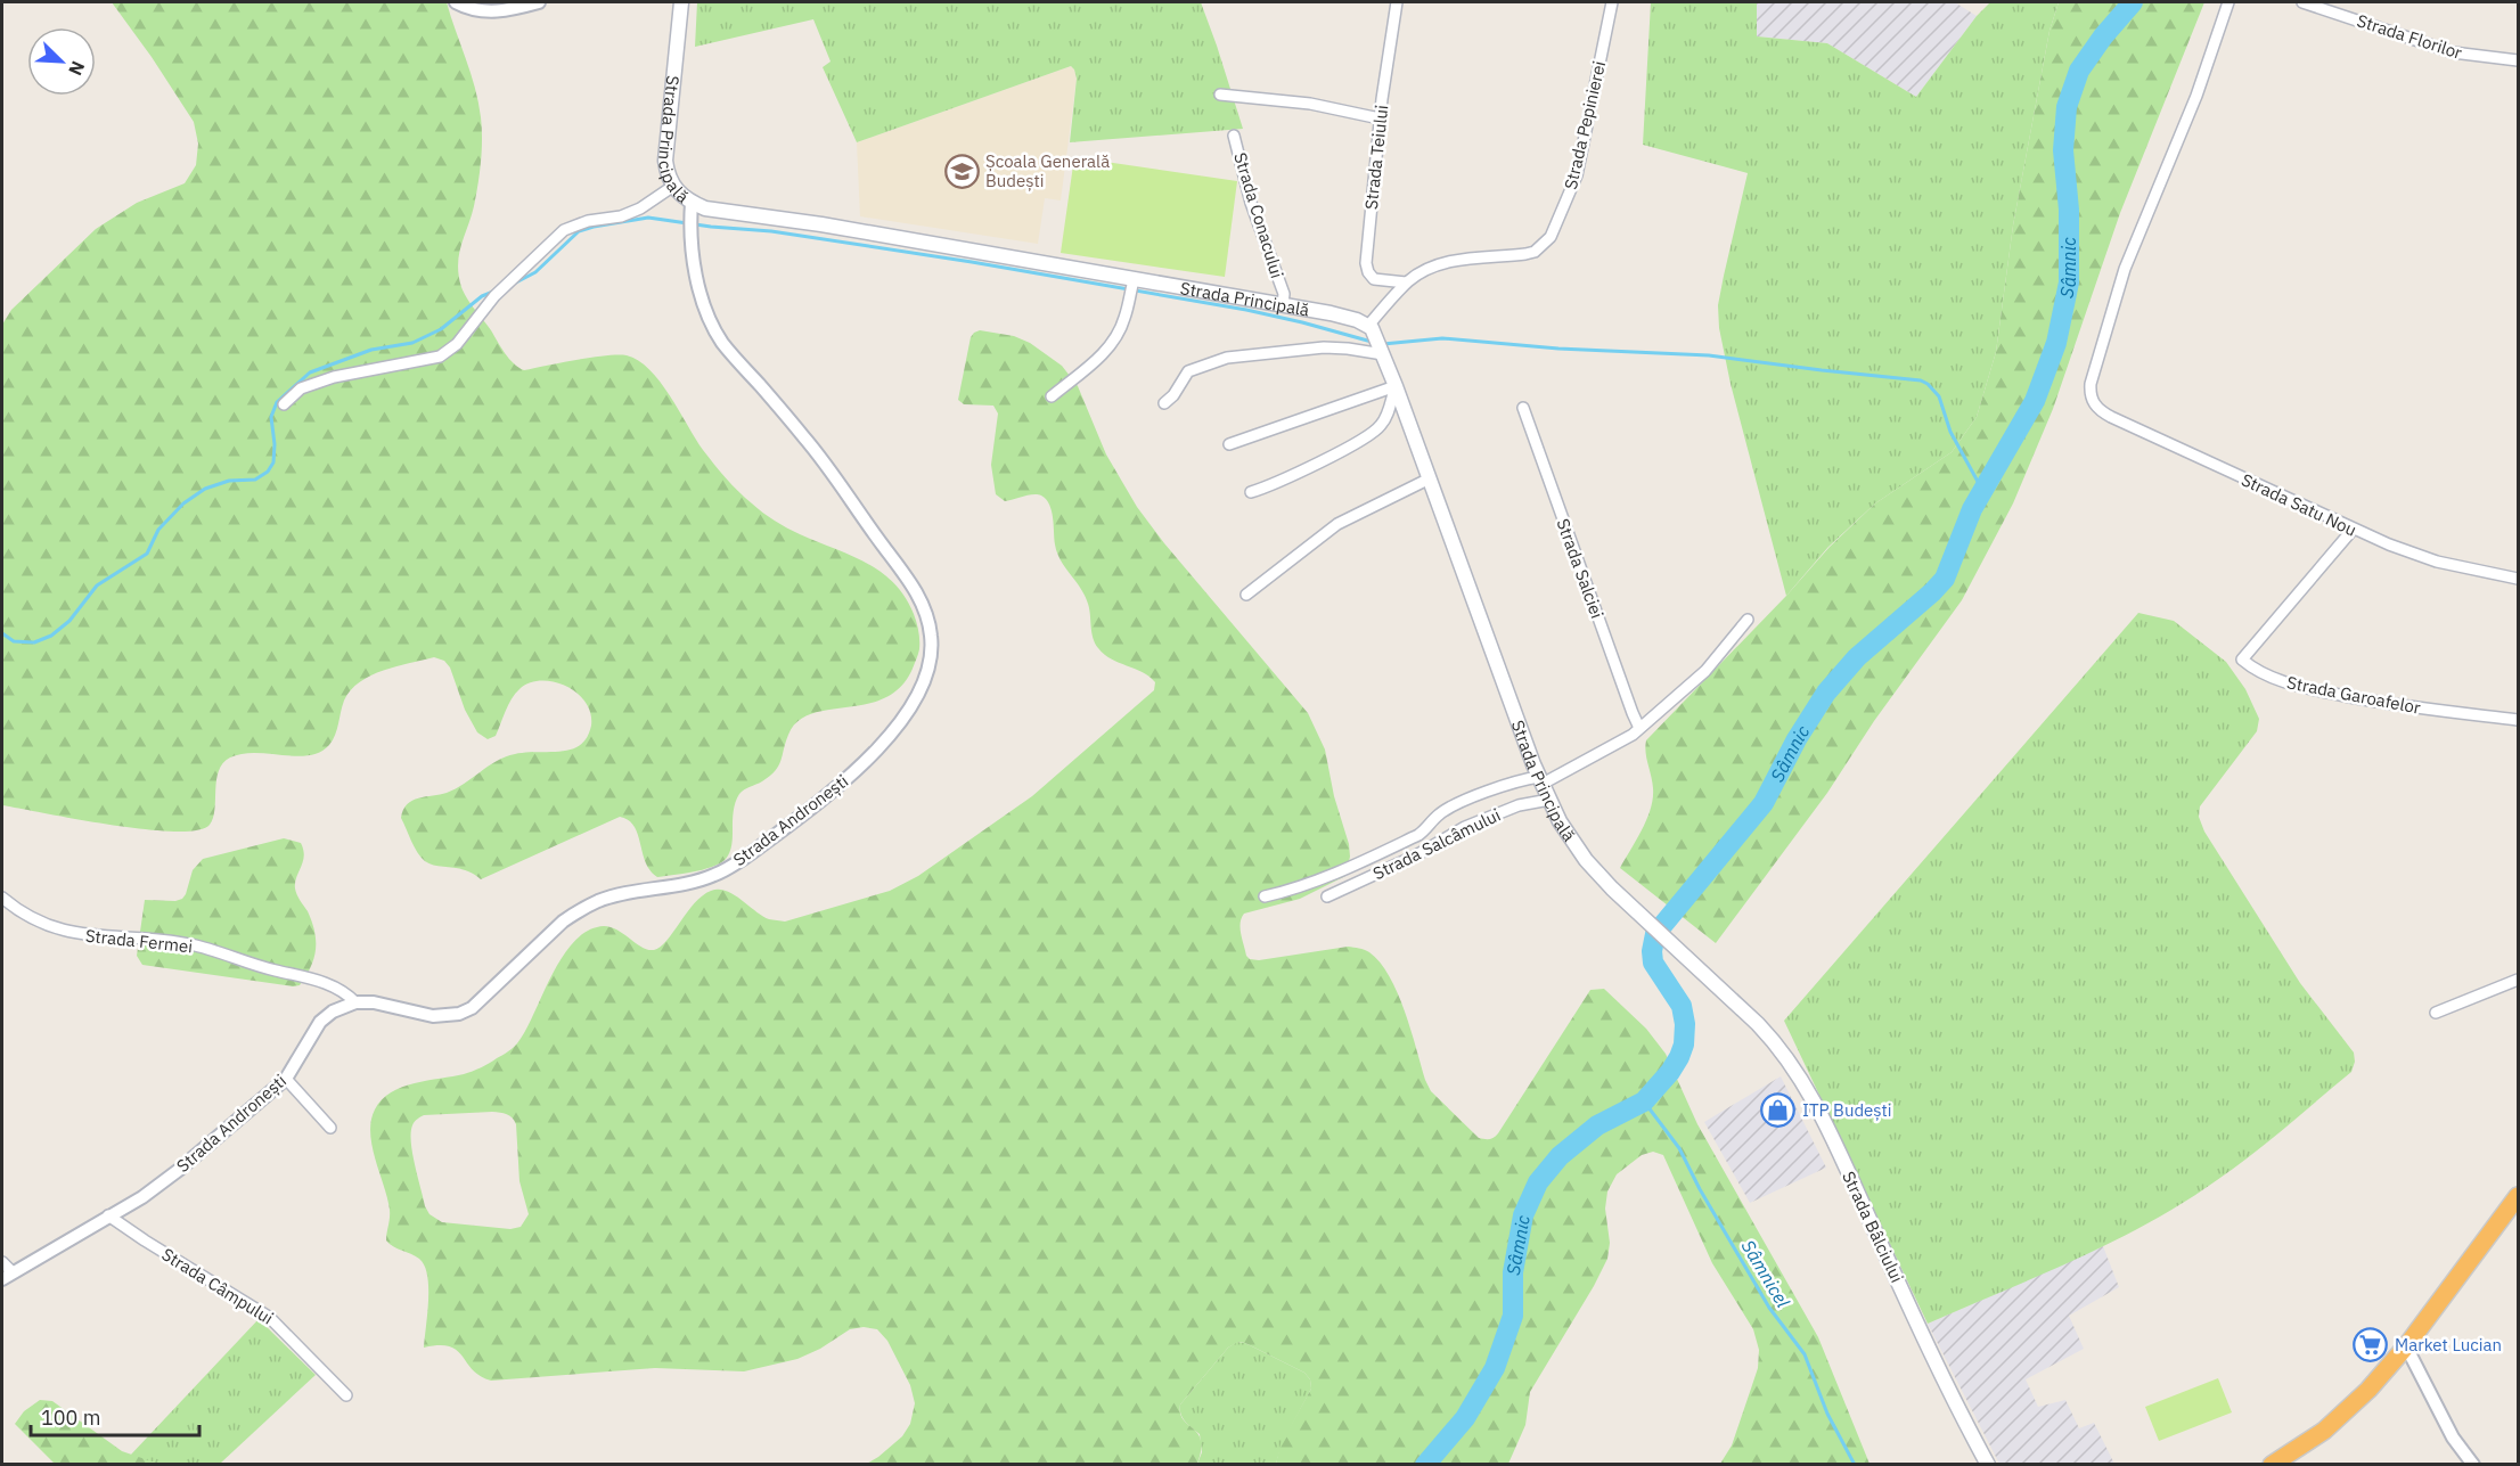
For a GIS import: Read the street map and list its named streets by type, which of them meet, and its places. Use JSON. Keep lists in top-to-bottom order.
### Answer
{
  "streets": {
    "main road": ["Strada Principală", "Strada Bâlciului"],
    "street": [
      "Strada Florilor",
      "Strada Pepinierei",
      "Strada Teiului",
      "Strada Conacului",
      "Strada Satu Nou",
      "Strada Salciei",
      "Strada Garoafelor",
      "Strada Andronești",
      "Strada Salcâmului",
      "Strada Fermei",
      "Strada Câmpului"
    ]
  },
  "crossings": [
    ["Strada Pepinierei", "Strada Principală"],
    ["Strada Pepinierei", "Strada Teiului"],
    ["Strada Principală", "Strada Conacului"],
    ["Strada Principală", "Strada Andronești"],
    ["Strada Principală", "Strada Salcâmului"],
    ["Strada Principală", "Strada Bâlciului"],
    ["Strada Satu Nou", "Strada Garoafelor"],
    ["Strada Andronești", "Strada Fermei"],
    ["Strada Andronești", "Strada Câmpului"]
  ],
  "water": ["Sâmnic", "Sâmnicel"],
  "places": {
    "school or university": ["Școala Generală Budești"],
    "shop": ["ITP Budești"],
    "supermarket": ["Market Lucian"]
  },
  "scale_bar": "100 m",
  "north": "bottom right"
}
